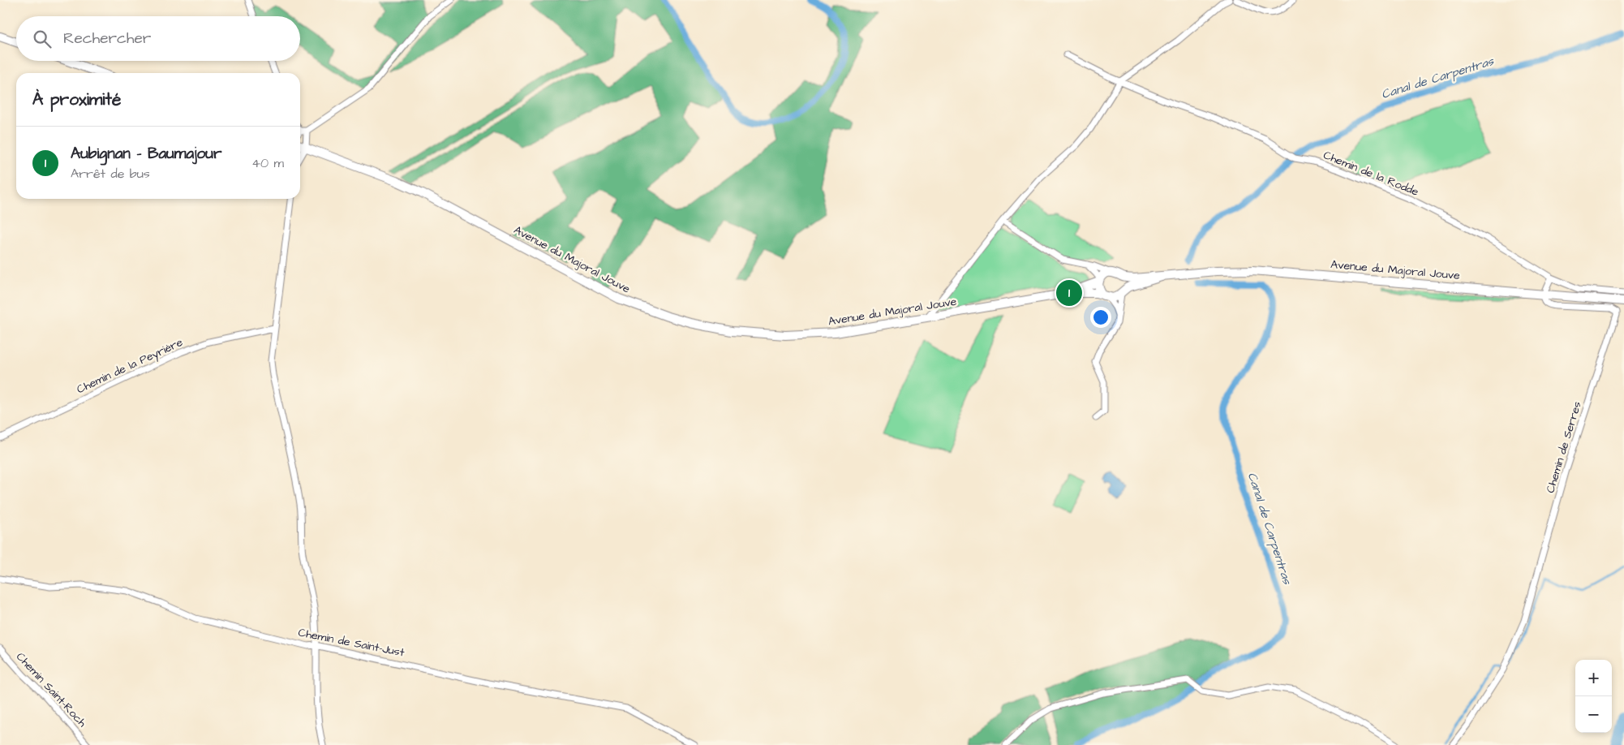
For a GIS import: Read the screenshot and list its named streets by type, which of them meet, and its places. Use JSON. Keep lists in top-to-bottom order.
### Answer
{
  "streets": {
    "main road": ["Avenue du Majoral Jouve"],
    "street": [
      "Chemin de la Rodde",
      "Chemin de la Peyrière",
      "Chemin de Serres",
      "Chemin de Saint-Just",
      "Chemin Saint-Roch"
    ]
  },
  "crossings": [
    ["Avenue du Majoral Jouve", "Chemin de Serres"]
  ],
  "water": ["Canal de Carpentras"],
  "page": {
    "search": "Rechercher",
    "heading": "À proximité",
    "list": [
      {
        "mark": "1",
        "name": "Aubignan - Baumajour",
        "note": "Arrêt de bus",
        "value": "40 m"
      }
    ],
    "pins": "1",
    "map_buttons": ["+", "−"]
  }
}
